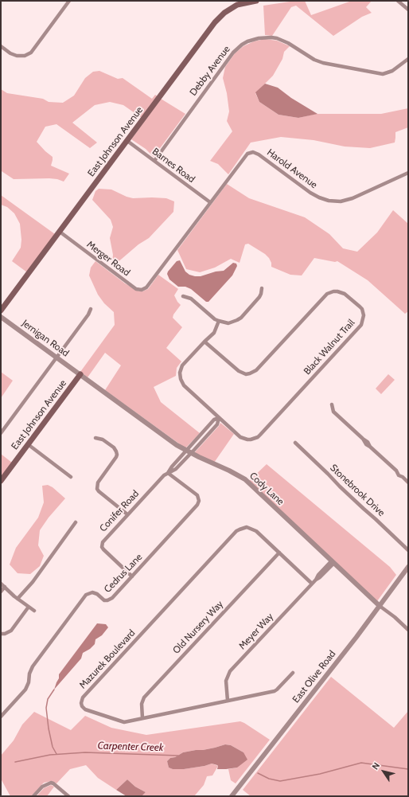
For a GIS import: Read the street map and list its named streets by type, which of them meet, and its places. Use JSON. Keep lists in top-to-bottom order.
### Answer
{
  "streets": {
    "main road": ["East Johnson Avenue"],
    "street": [
      "Debby Avenue",
      "Barnes Road",
      "Harold Avenue",
      "Merger Road",
      "Jernigan Road",
      "Black Walnut Trail",
      "Cody Lane",
      "Stonebrook Drive",
      "Conifer Road",
      "Cedrus Lane",
      "Old Nursery Way",
      "Meyer Way",
      "Mazurek Boulevard",
      "East Olive Road"
    ]
  },
  "crossings": [
    ["Debby Avenue", "Barnes Road"],
    ["East Johnson Avenue", "Barnes Road"],
    ["East Johnson Avenue", "Merger Road"],
    ["East Johnson Avenue", "Jernigan Road"],
    ["East Johnson Avenue", "Cody Lane"],
    ["Barnes Road", "Harold Avenue"],
    ["Harold Avenue", "Merger Road"],
    ["Jernigan Road", "Cody Lane"],
    ["Black Walnut Trail", "Conifer Road"],
    ["Cody Lane", "Conifer Road"],
    ["Cody Lane", "Meyer Way"],
    ["Cody Lane", "East Olive Road"],
    ["Conifer Road", "Cedrus Lane"],
    ["Old Nursery Way", "Mazurek Boulevard"],
    ["Meyer Way", "Mazurek Boulevard"]
  ],
  "water": ["Carpenter Creek"],
  "north": "top left"
}
